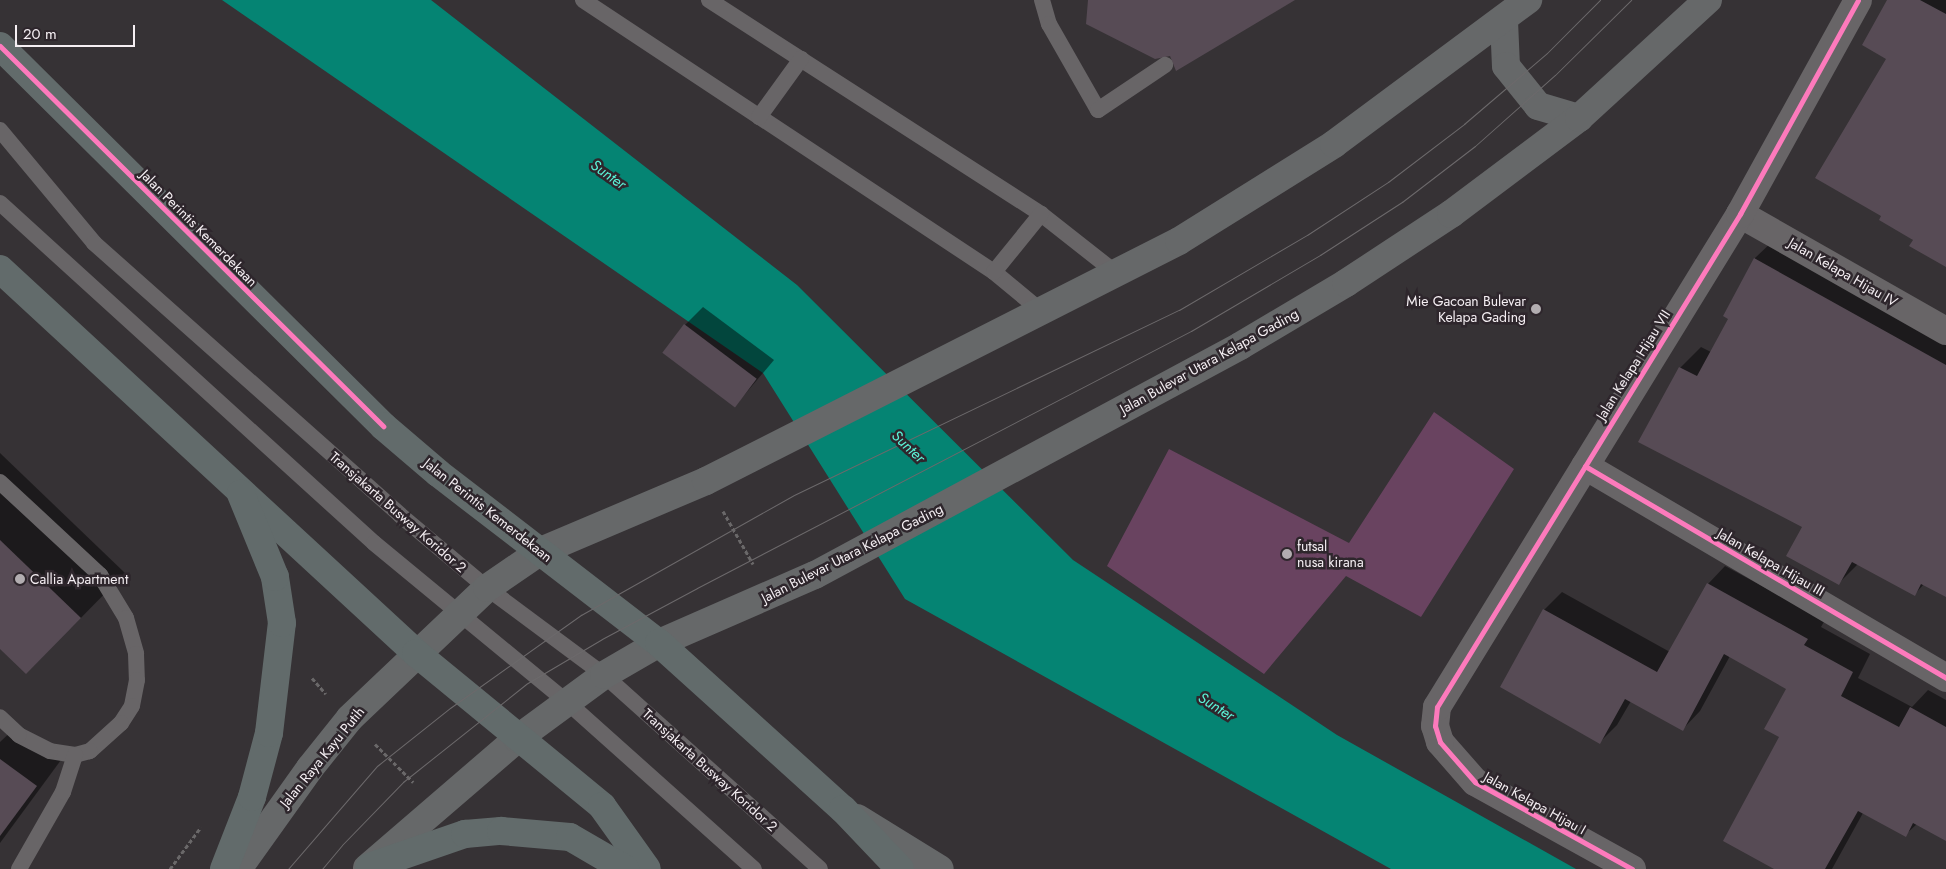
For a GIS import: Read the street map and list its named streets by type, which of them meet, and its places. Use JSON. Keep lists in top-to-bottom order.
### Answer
{
  "streets": {
    "highway": ["Jalan Perintis Kemerdekaan"],
    "main road": ["Jalan Bulevar Utara Kelapa Gading", "Jalan Raya Kayu Putih"],
    "street": [
      "Jalan Kelapa Hijau IV",
      "Jalan Kelapa Hijau VII",
      "Jalan Kelapa Hijau III",
      "Jalan Kelapa Hijau I"
    ],
    "lane": ["Transjakarta Busway Koridor 2"]
  },
  "crossings": [
    ["Jalan Perintis Kemerdekaan", "Jalan Bulevar Utara Kelapa Gading"],
    ["Jalan Perintis Kemerdekaan", "Jalan Raya Kayu Putih"],
    ["Jalan Kelapa Hijau IV", "Jalan Kelapa Hijau VII"],
    ["Jalan Bulevar Utara Kelapa Gading", "Transjakarta Busway Koridor 2"],
    ["Jalan Kelapa Hijau VII", "Jalan Kelapa Hijau III"],
    ["Jalan Kelapa Hijau VII", "Jalan Kelapa Hijau I"],
    ["Transjakarta Busway Koridor 2", "Jalan Raya Kayu Putih"]
  ],
  "water": ["Sunter"],
  "places": ["Mie Gacoan Bulevar Kelapa Gading", "futsal nusa kirana", "Callia Apartment"],
  "scale_bar": "20 m"
}
